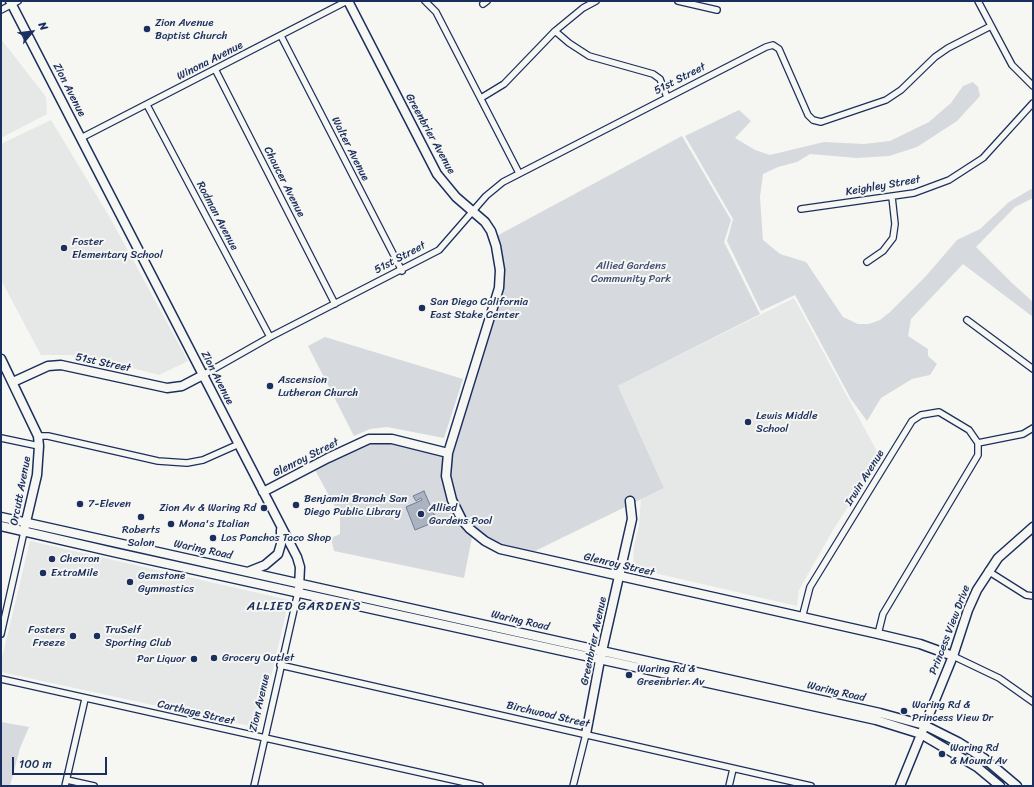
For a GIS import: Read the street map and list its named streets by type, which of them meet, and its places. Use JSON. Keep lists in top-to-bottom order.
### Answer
{
  "streets": {
    "main road": [
      "51st Street",
      "Zion Avenue",
      "Greenbrier Avenue",
      "Glenroy Street",
      "Orcutt Avenue",
      "Waring Road",
      "Princess View Drive"
    ],
    "street": [
      "Winona Avenue",
      "Walter Avenue",
      "Chaucer Avenue",
      "Keighley Street",
      "Rodman Avenue",
      "Irwin Avenue",
      "Carthage Street",
      "Birchwood Street"
    ]
  },
  "crossings": [
    ["Winona Avenue", "Zion Avenue"],
    ["Winona Avenue", "Greenbrier Avenue"],
    ["Winona Avenue", "Walter Avenue"],
    ["Winona Avenue", "Chaucer Avenue"],
    ["Winona Avenue", "Rodman Avenue"],
    ["51st Street", "Zion Avenue"],
    ["51st Street", "Greenbrier Avenue"],
    ["51st Street", "Walter Avenue"],
    ["51st Street", "Chaucer Avenue"],
    ["51st Street", "Rodman Avenue"],
    ["51st Street", "Orcutt Avenue"],
    ["Zion Avenue", "Glenroy Street"],
    ["Zion Avenue", "Waring Road"],
    ["Zion Avenue", "Carthage Street"],
    ["Zion Avenue", "Birchwood Street"],
    ["Greenbrier Avenue", "Glenroy Street"],
    ["Greenbrier Avenue", "Waring Road"],
    ["Greenbrier Avenue", "Birchwood Street"],
    ["Glenroy Street", "Irwin Avenue"],
    ["Glenroy Street", "Princess View Drive"],
    ["Orcutt Avenue", "Waring Road"],
    ["Waring Road", "Princess View Drive"]
  ],
  "districts": ["ALLIED GARDENS"],
  "parks": ["Allied Gardens Community Park"],
  "places": [
    "Zion Avenue Baptist Church",
    "Foster Elementary School",
    "San Diego California East Stake Center",
    "Ascension Lutheran Church",
    "Lewis Middle School",
    "7-Eleven",
    "Benjamin Branch San Diego Public Library",
    "Zion Av & Waring Rd",
    "Allied Gardens Pool",
    "Roberts Salon",
    "Mona's Italian",
    "Los Panchos Taco Shop",
    "Chevron",
    "ExtraMile",
    "Gemstone Gymnastics",
    "Fosters Freeze",
    "TruSelf Sporting Club",
    "Grocery Outlet",
    "Par Liquor",
    "Waring Rd & Greenbrier Av",
    "Waring Rd & Princess View Dr",
    "Waring Rd & Mound Av"
  ],
  "scale_bar": "100 m",
  "north": "top right"
}
